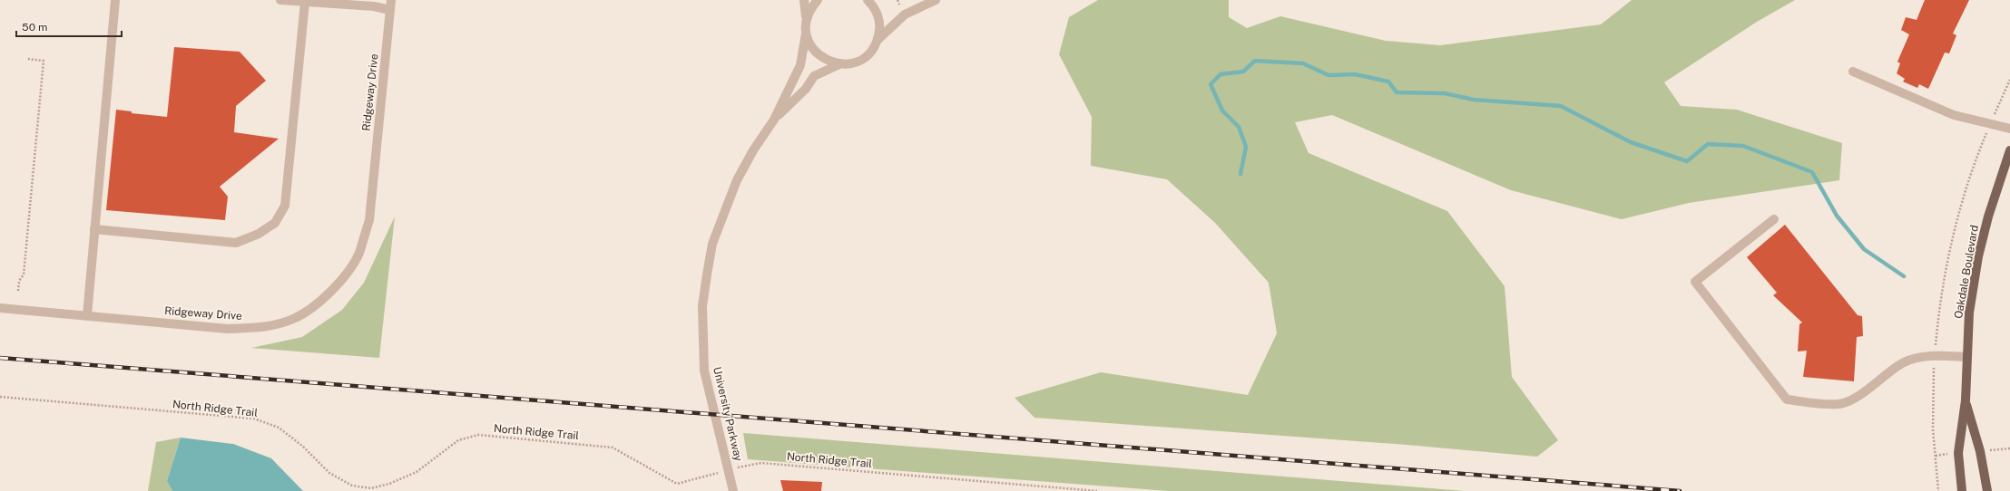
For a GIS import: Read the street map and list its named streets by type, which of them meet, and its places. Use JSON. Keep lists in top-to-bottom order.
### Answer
{
  "streets": {
    "main road": ["Oakdale Boulevard"],
    "street": ["Ridgeway Drive", "University Parkway"],
    "path": ["North Ridge Trail"]
  },
  "crossings": [
    ["North Ridge Trail", "University Parkway"]
  ],
  "scale_bar": "50 m"
}
